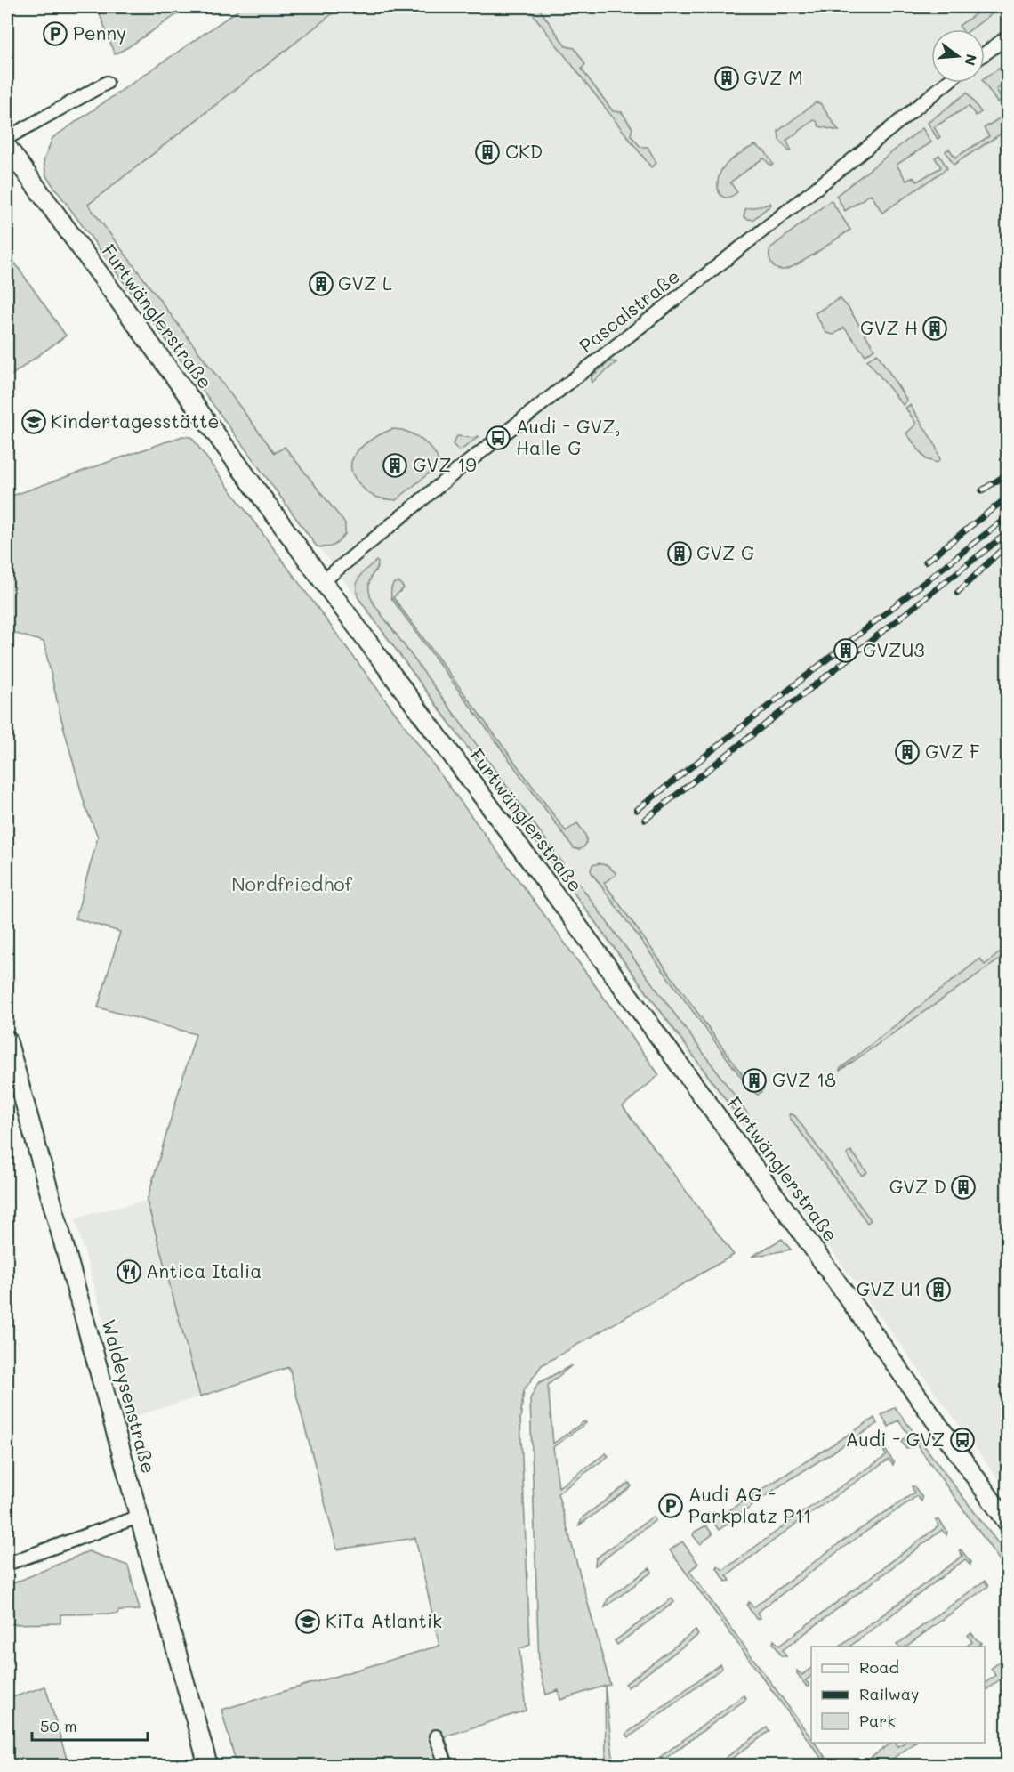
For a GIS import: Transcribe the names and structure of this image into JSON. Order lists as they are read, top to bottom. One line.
{"streets":{"street":["Pascalstraße","Furtwänglerstraße","Waldeysenstraße"]},"crossings":[["Pascalstraße","Furtwänglerstraße"]],"parks":["Nordfriedhof"],"places":{"parking":["Penny","Audi AG - Parkplatz P11"],"building":["GVZ M","CKD","GVZ L","GVZ H","GVZ 19","GVZ G","GVZU3","GVZ F","GVZ 18","GVZ D","GVZ U1"],"school or university":["Kindertagesstätte","KiTa Atlantik"],"bus stop":["Audi - GVZ, Halle G","Audi - GVZ"],"restaurant":["Antica Italia"]},"legend":["Road","Railway","Park"],"scale_bar":"50 m","north":"right"}
